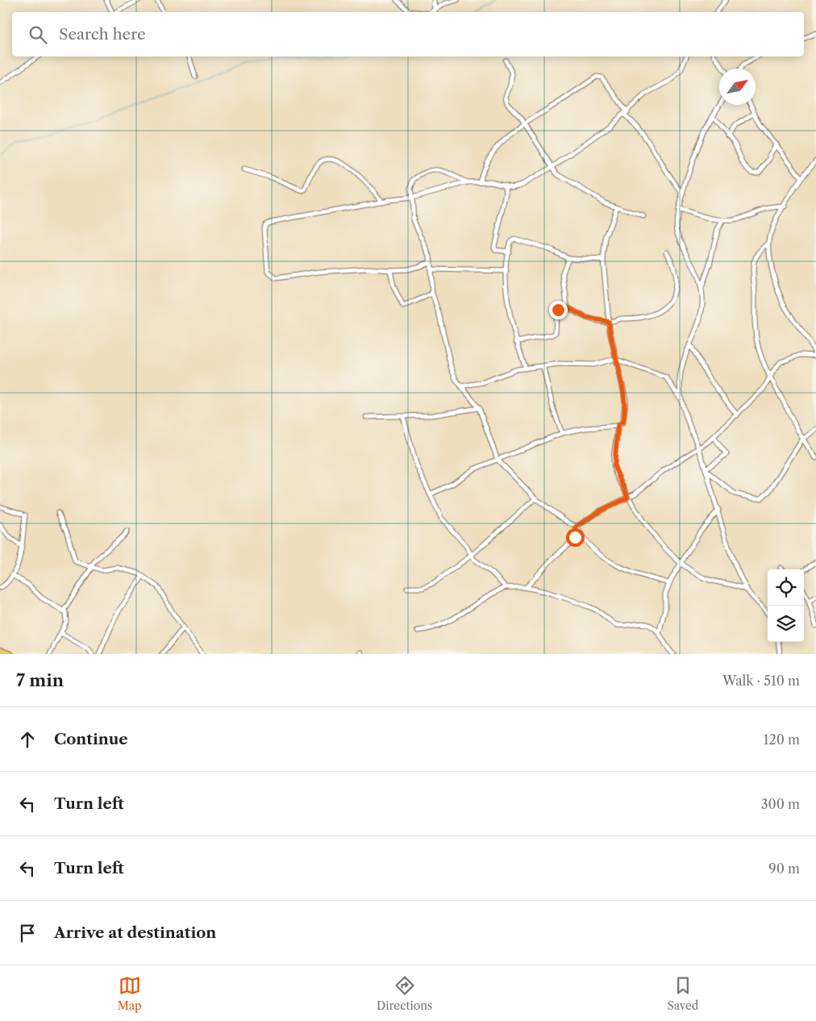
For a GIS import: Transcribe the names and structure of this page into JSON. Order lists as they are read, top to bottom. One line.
{"north":"top right","page":{"search":"Search here","heading":["7 min","Walk · 510 m"],"list":[["Continue","120 m"],["Turn left","300 m"],["Turn left","90 m"],"Arrive at destination"],"nav":["Map","Directions","Saved"]}}
